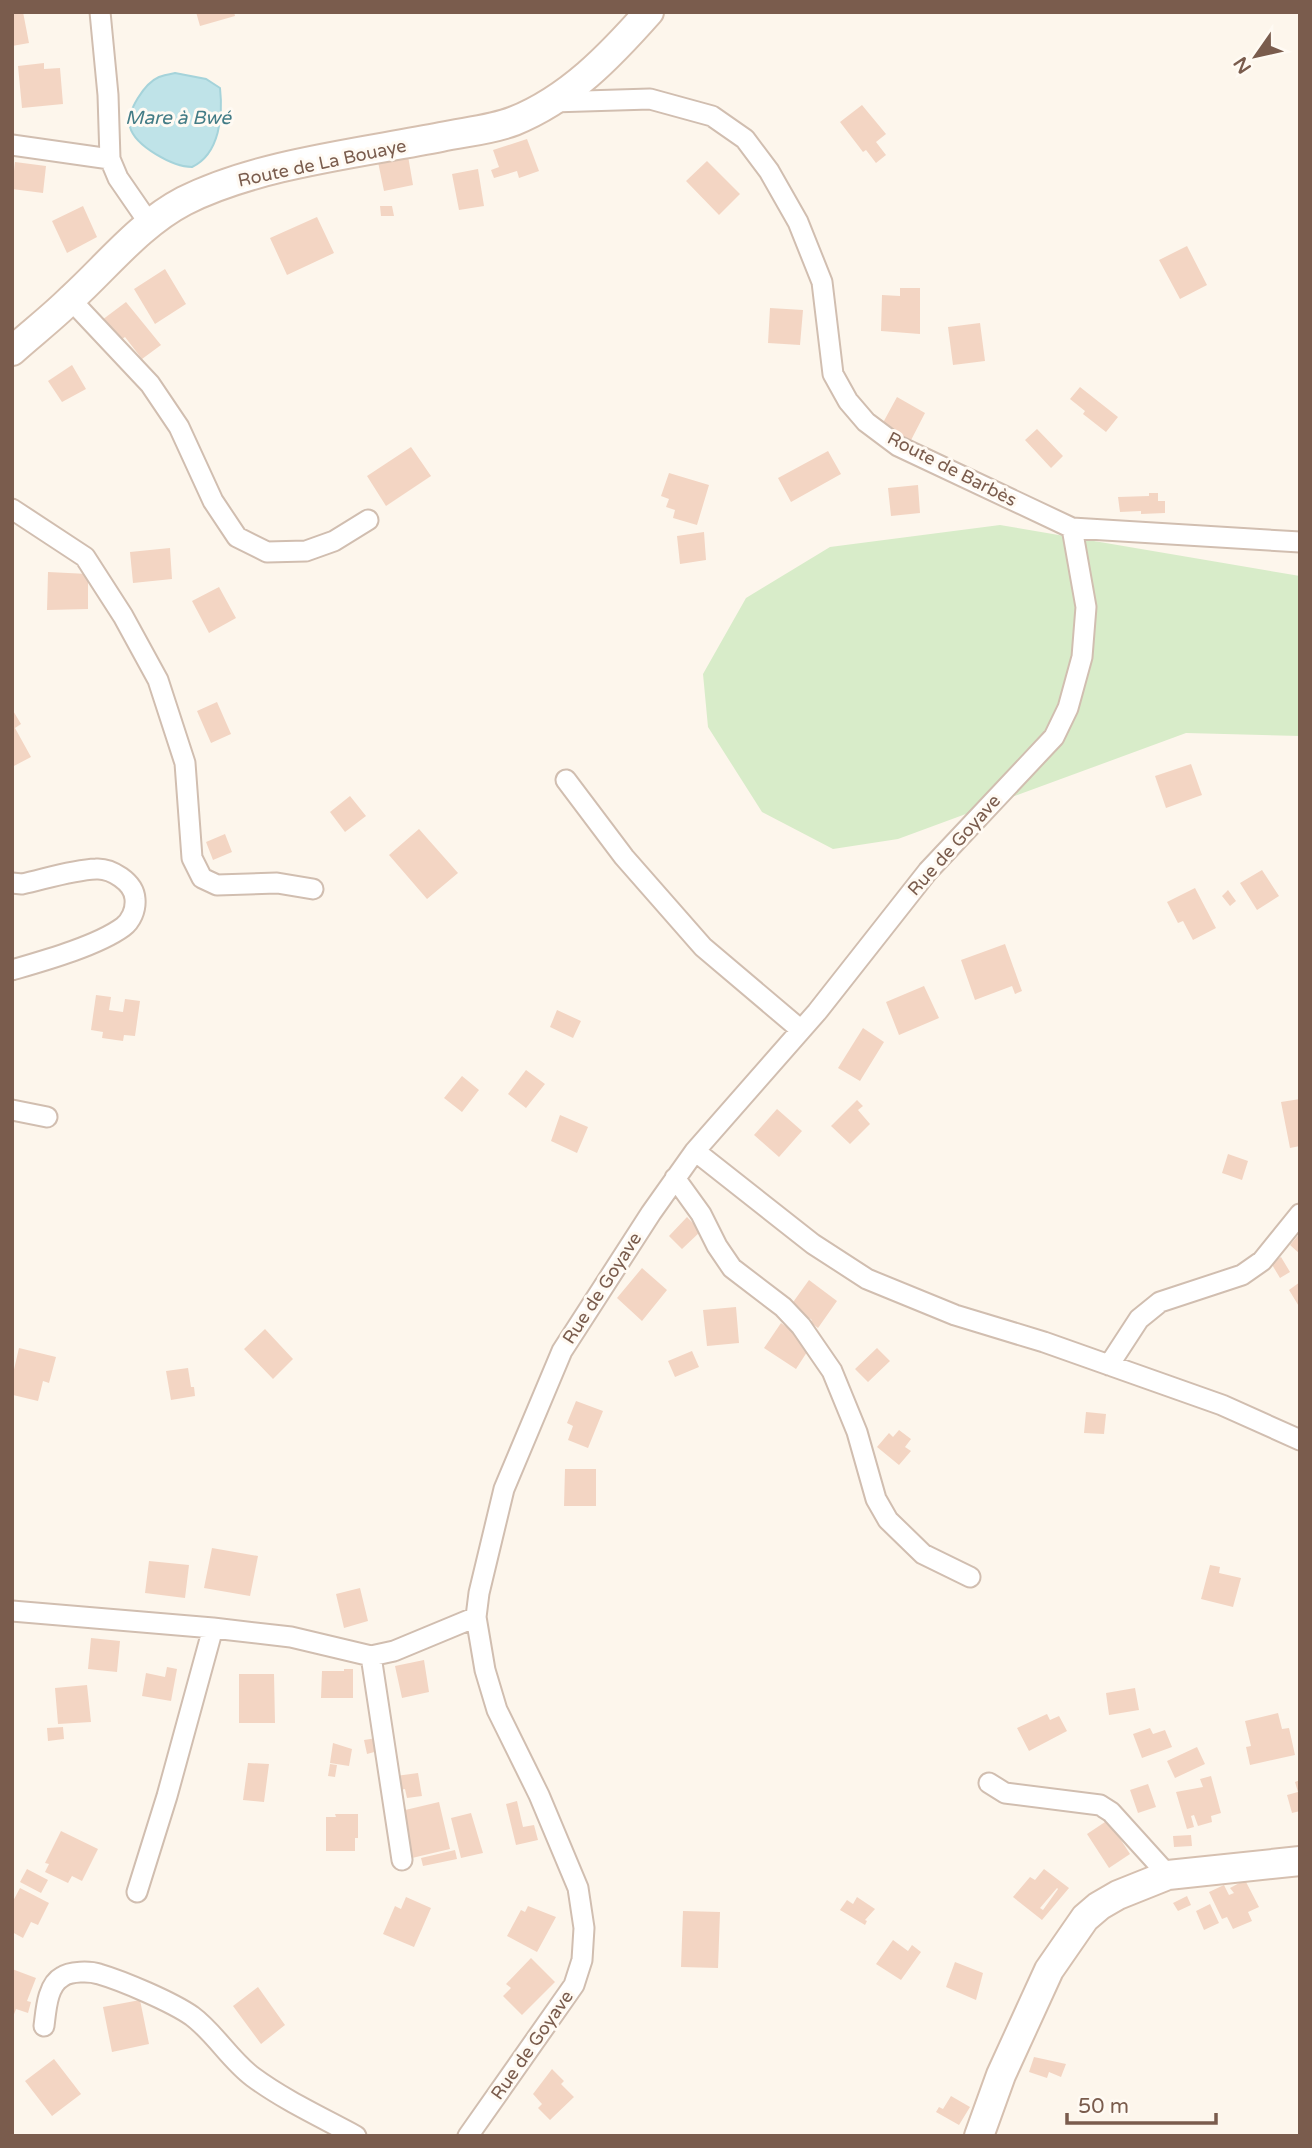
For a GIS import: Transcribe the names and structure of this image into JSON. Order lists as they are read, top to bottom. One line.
{"streets":{"main road":["Route de La Bouaye"],"street":["Route de Barbès","Rue de Goyave"]},"crossings":[["Route de La Bouaye","Route de Barbès"],["Route de Barbès","Rue de Goyave"]],"water":["Mare à Bwé"],"scale_bar":"50 m","north":"bottom left"}
